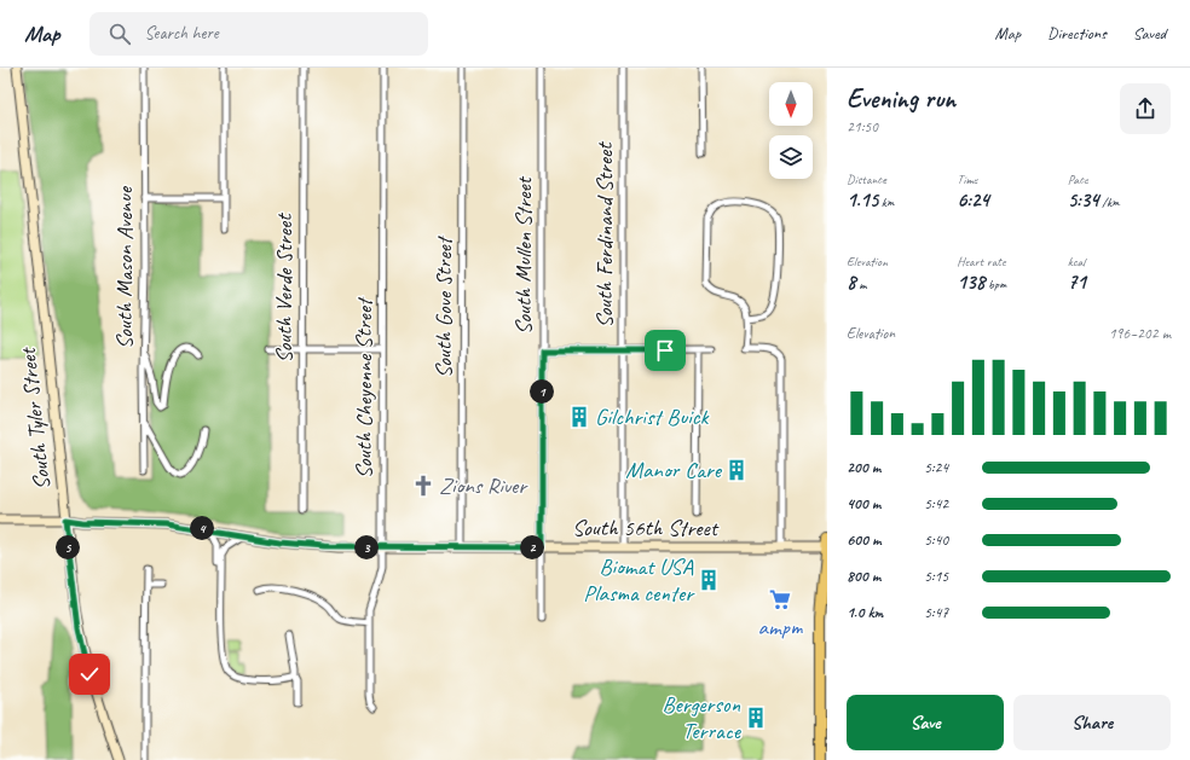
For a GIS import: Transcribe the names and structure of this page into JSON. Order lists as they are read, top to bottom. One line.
{"streets":{"main road":["South Tyler Street","South 56th Street"],"street":["South Ferdinand Street","South Mullen Street","South Mason Avenue","South Verde Street","South Gove Street","South Cheyenne Street"]},"crossings":[["South Ferdinand Street","South 56th Street"],["South Mullen Street","South 56th Street"],["South Gove Street","South 56th Street"],["South Cheyenne Street","South 56th Street"],["South Tyler Street","South 56th Street"]],"places":{"building":["Gilchrist Buick","Manor Care","Biomat USA Plasma center","Bergerson Terrace"],"church":["Zions River"],"supermarket":["ampm"]},"north":"bottom","page":{"header":"Map","search":"Search here","nav":["Map","Directions","Saved"],"heading":["Evening run","21:50"],"stats":[["Distance","1.15 km"],["Time","6:24"],["Pace","5:34 /km"],["Elevation","8 m"],["Heart rate","138 bpm"],["kcal","71"]],"chart":["Elevation","196–202 m"],"pins":["1","4","2","3","5"],"list":[{"name":"200 m","note":"5:24"},{"name":"400 m","note":"5:42"},{"name":"600 m","note":"5:40"},{"name":"800 m","note":"5:15"},{"name":"1.0 km","note":"5:47"}],"buttons":["Save","Share"]}}
